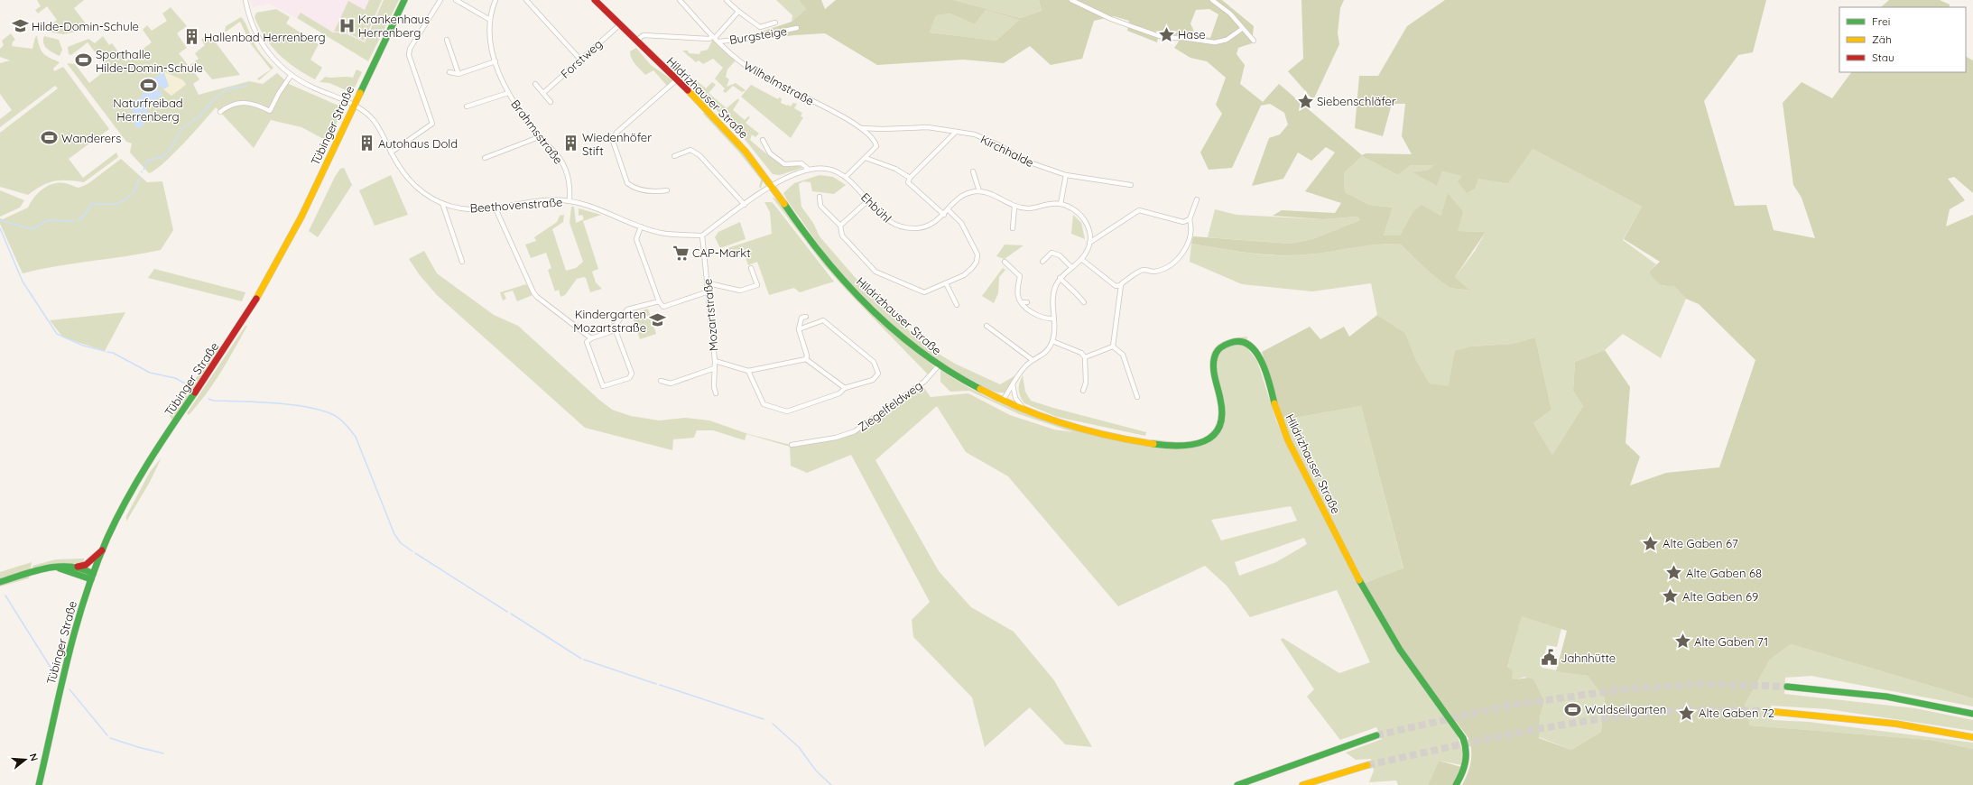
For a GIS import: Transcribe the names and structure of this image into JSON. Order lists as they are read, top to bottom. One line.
{"streets":{"main road":["Hildrizhauser Straße","Tübinger Straße"],"street":["Burgsteige","Forstweg","Wilhelmstraße","Brahmsstraße","Kirchhalde","Beethovenstraße","Ehbühl","Mozartstraße","Ziegelfeldweg"]},"crossings":[["Burgsteige","Wilhelmstraße"],["Burgsteige","Hildrizhauser Straße"],["Forstweg","Hildrizhauser Straße"],["Wilhelmstraße","Kirchhalde"],["Hildrizhauser Straße","Ehbühl"],["Hildrizhauser Straße","Ziegelfeldweg"],["Tübinger Straße","Beethovenstraße"],["Brahmsstraße","Beethovenstraße"],["Beethovenstraße","Mozartstraße"]],"places":{"hospital":["Krankenhaus Herrenberg"],"school or university":["Hilde-Domin-Schule","Kindergarten Mozartstraße"],"place":["Hase","Siebenschläfer","Alte Gaben 67","Alte Gaben 68","Alte Gaben 69","Alte Gaben 71","Alte Gaben 72"],"building":["Hallenbad Herrenberg","Autohaus Dold","Wiedenhöfer Stift"],"sports":["Sporthalle Hilde-Domin-Schule","Naturfreibad Herrenberg","Wanderers","Waldseilgarten"],"supermarket":["CAP-Markt"],"public building":["Jahnhütte"]},"legend":["Frei","Zäh","Stau"],"north":"right"}
